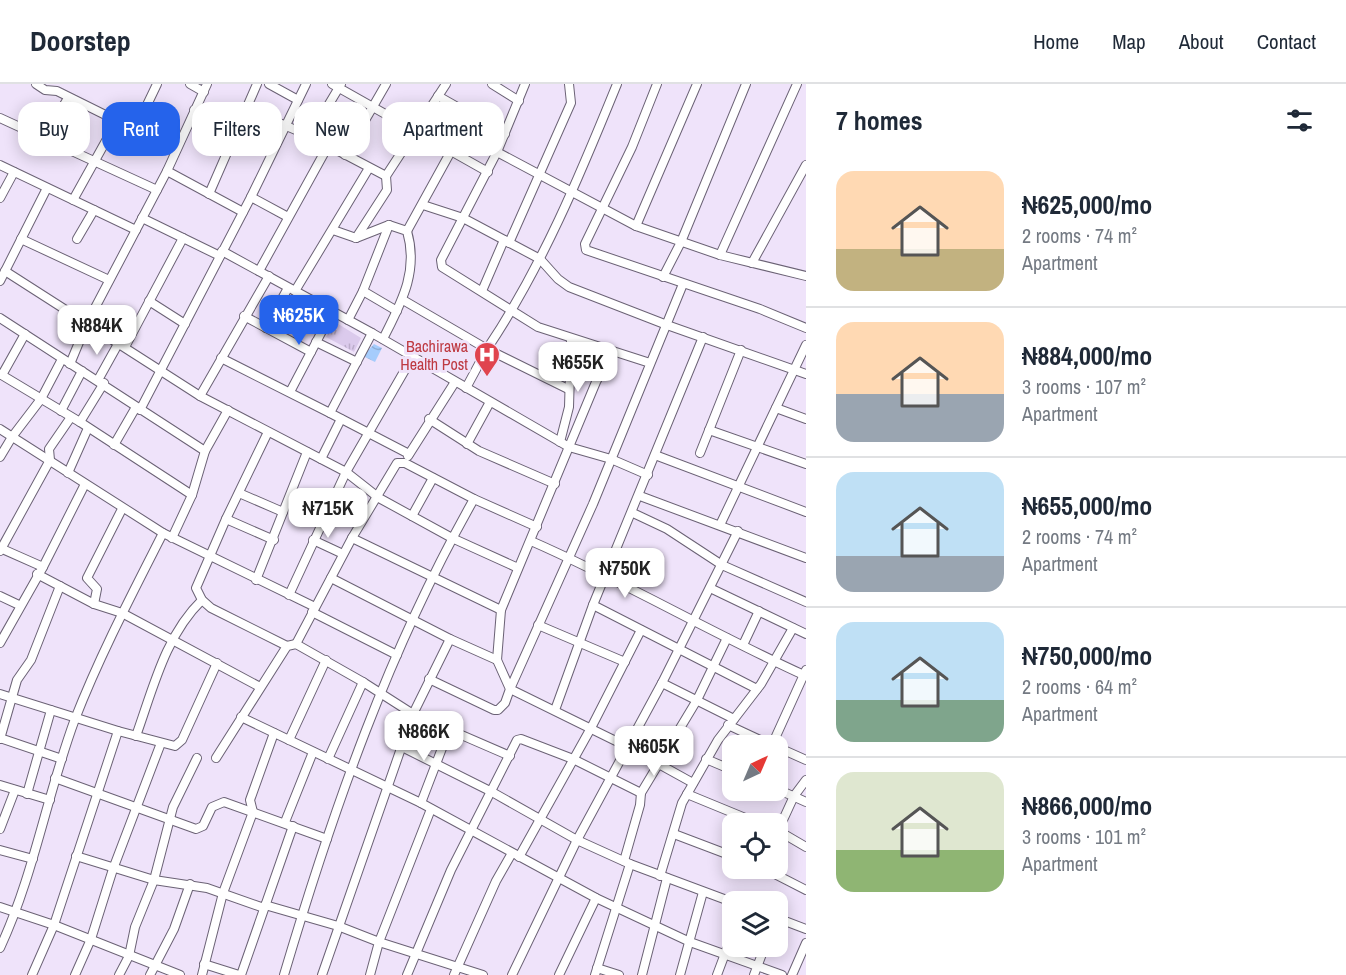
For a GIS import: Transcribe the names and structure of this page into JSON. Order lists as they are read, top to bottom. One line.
{"places":{"hospital":["Bachirawa Health Post"]},"north":"top right","page":{"header":"Doorstep","nav":["Home","Map","About","Contact"],"heading":"7 homes","chip":["Buy","Rent","Filters","New","Apartment"],"list":[{"name":"₦625,000/mo","note":"2 rooms · 74 m² · Apartment"},{"name":"₦884,000/mo","note":"3 rooms · 107 m² · Apartment"},{"name":"₦655,000/mo","note":"2 rooms · 74 m² · Apartment"},{"name":"₦750,000/mo","note":"2 rooms · 64 m² · Apartment"},{"name":"₦866,000/mo","note":"3 rooms · 101 m² · Apartment"}],"price":["₦625K","₦884K","₦655K","₦715K","₦750K","₦866K","₦605K"]}}
